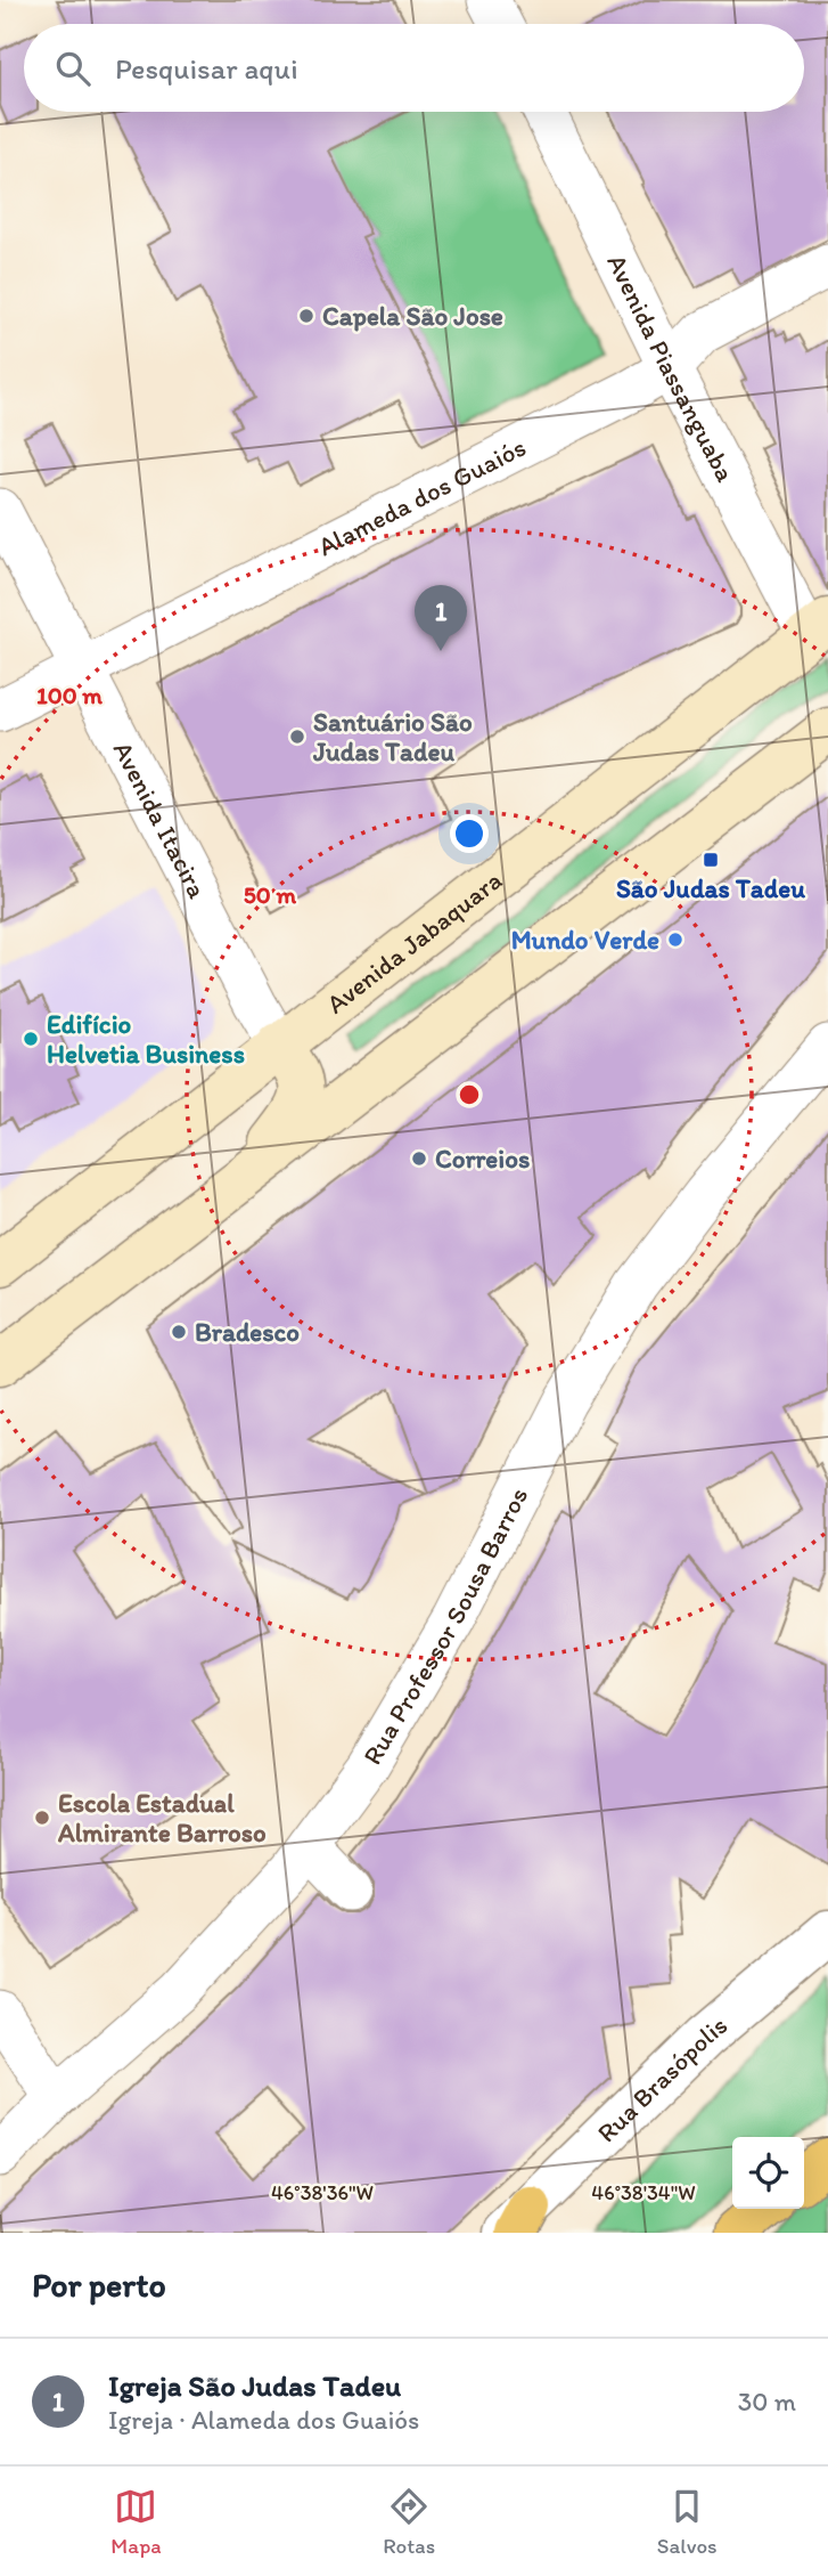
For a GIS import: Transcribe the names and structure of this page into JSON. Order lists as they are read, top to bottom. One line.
{"streets":{"main road":["Avenida Jabaquara"],"street":["Avenida Piassanguaba","Alameda dos Guaiós","Avenida Itacira","Rua Professor Sousa Barros","Rua Brasópolis"]},"crossings":[["Avenida Piassanguaba","Alameda dos Guaiós"],["Avenida Piassanguaba","Avenida Jabaquara"],["Alameda dos Guaiós","Avenida Itacira"],["Avenida Itacira","Avenida Jabaquara"]],"places":{"other":["Capela São Jose","Santuário São Judas Tadeu","Mundo Verde","Edifício Helvetia Business","Correios","Bradesco","Escola Estadual Almirante Barroso"],"transit":["São Judas Tadeu"]},"page":{"search":"Pesquisar aqui","pins":"1","heading":"Por perto","list":[{"mark":"1","name":"Igreja São Judas Tadeu","note":"Igreja · Alameda dos Guaiós","value":"30 m"}],"nav":["Mapa","Rotas","Salvos"]},"coordinates":["46°38'36\"W","46°38'34\"W"],"rings":["100 m","50 m"]}
